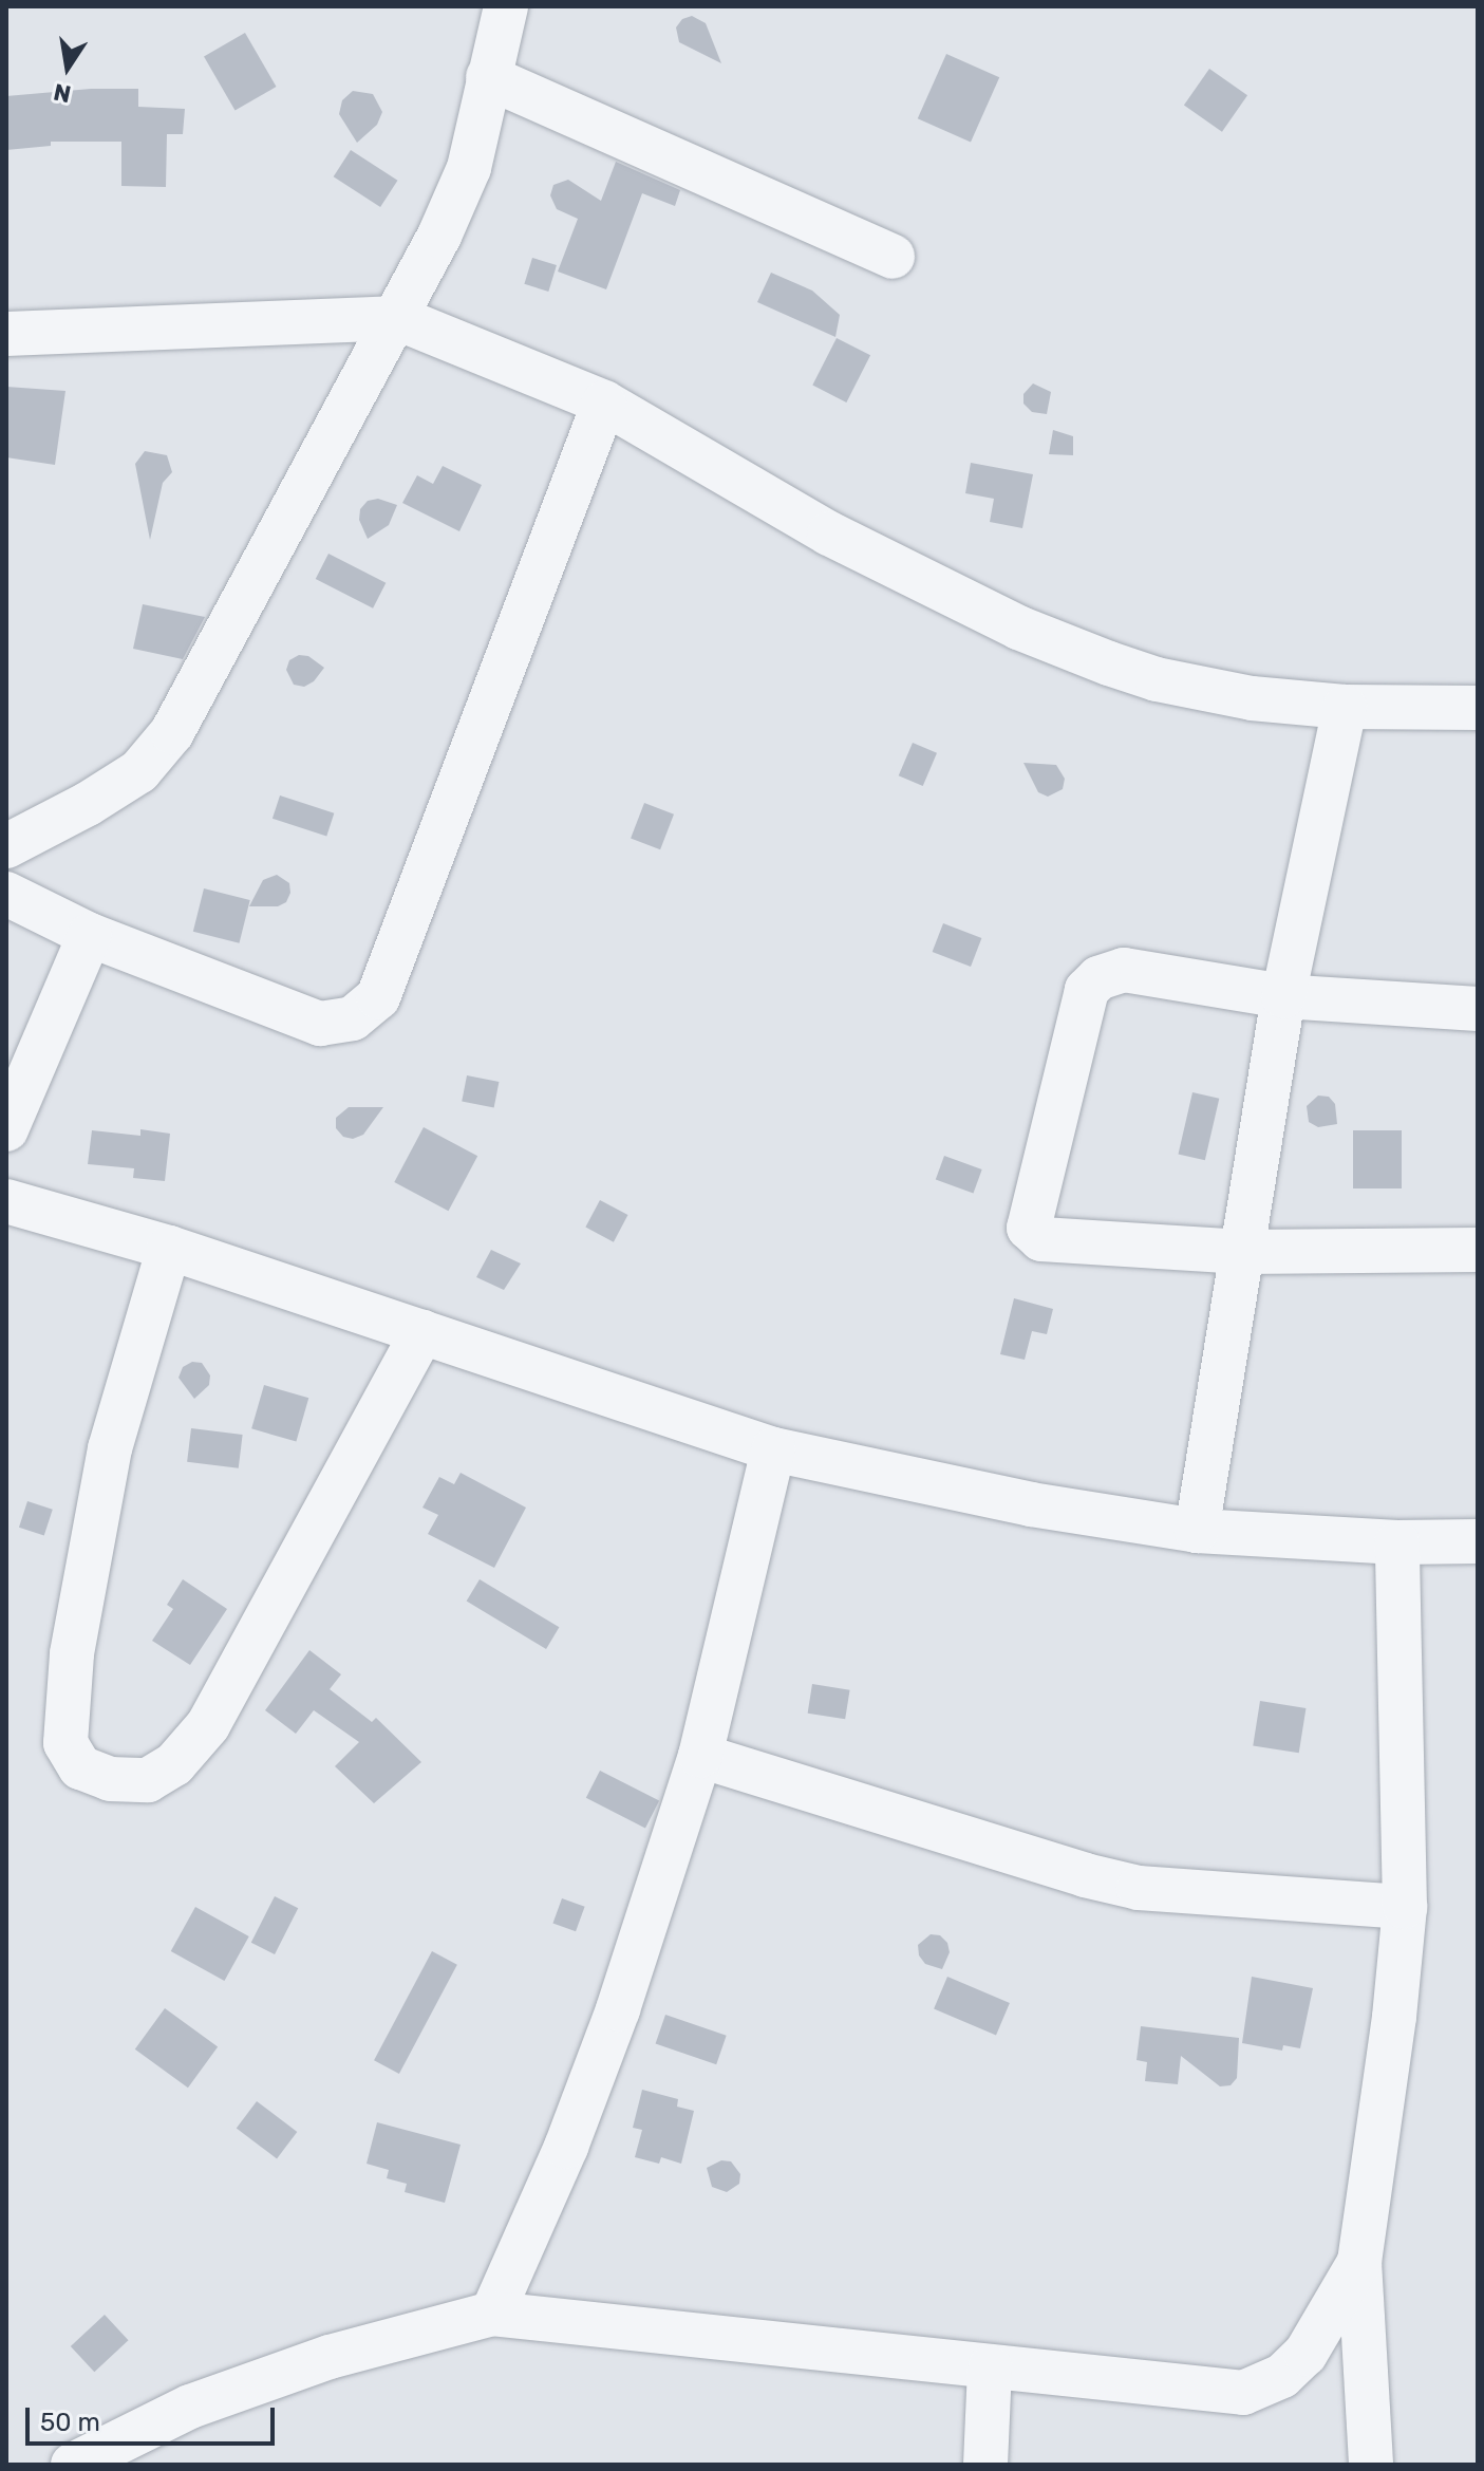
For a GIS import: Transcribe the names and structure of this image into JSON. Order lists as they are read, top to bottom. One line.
{"scale_bar":"50 m","north":"bottom"}
